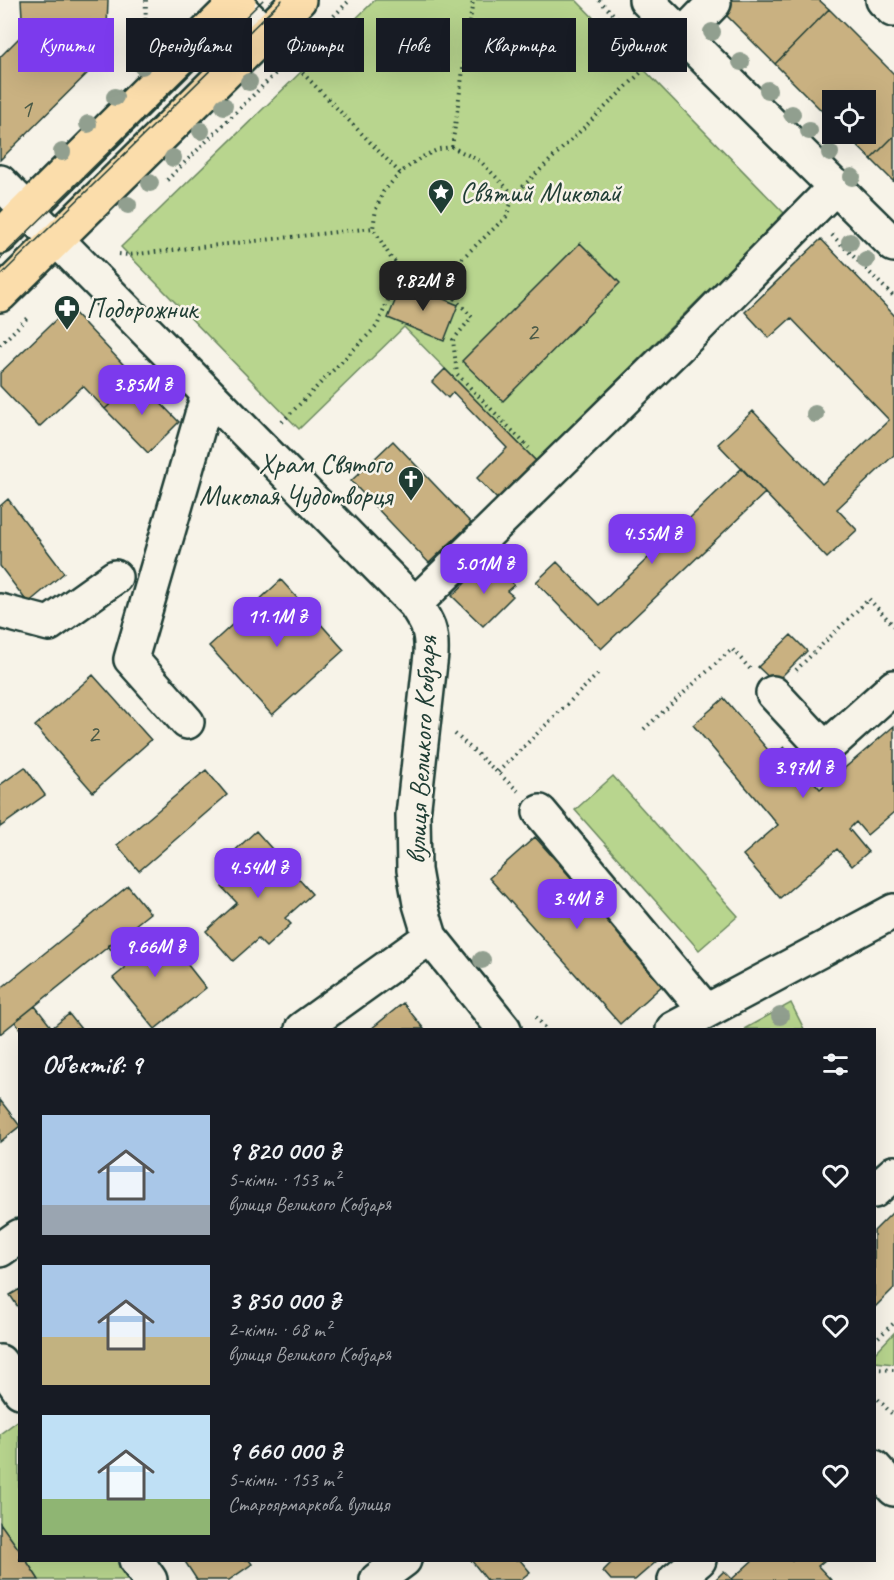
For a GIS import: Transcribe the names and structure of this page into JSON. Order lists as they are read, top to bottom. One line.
{"streets":{"street":["вулиця Великого Кобзаря"]},"places":{"place":["Святий Миколай"],"pharmacy":["Подорожник"],"church":["Храм Святого Миколая Чудотворця"]},"house_numbers":["1","2","2"],"page":{"chip":["Купити","Орендувати","Фільтри","Нове","Квартира","Будинок"],"price":["9.82M ₴","3.85M ₴","4.55M ₴","5.01M ₴","11.1M ₴","3.97M ₴","4.54M ₴","3.4M ₴","9.66M ₴"],"heading":"Об’єктів: 9","list":[{"name":"9 820 000 ₴","note":"5-кімн. · 153 m² · вулиця Великого Кобзаря"},{"name":"3 850 000 ₴","note":"2-кімн. · 68 m² · вулиця Великого Кобзаря"},{"name":"9 660 000 ₴","note":"5-кімн. · 153 m² · Староярмаркова вулиця"}]}}
